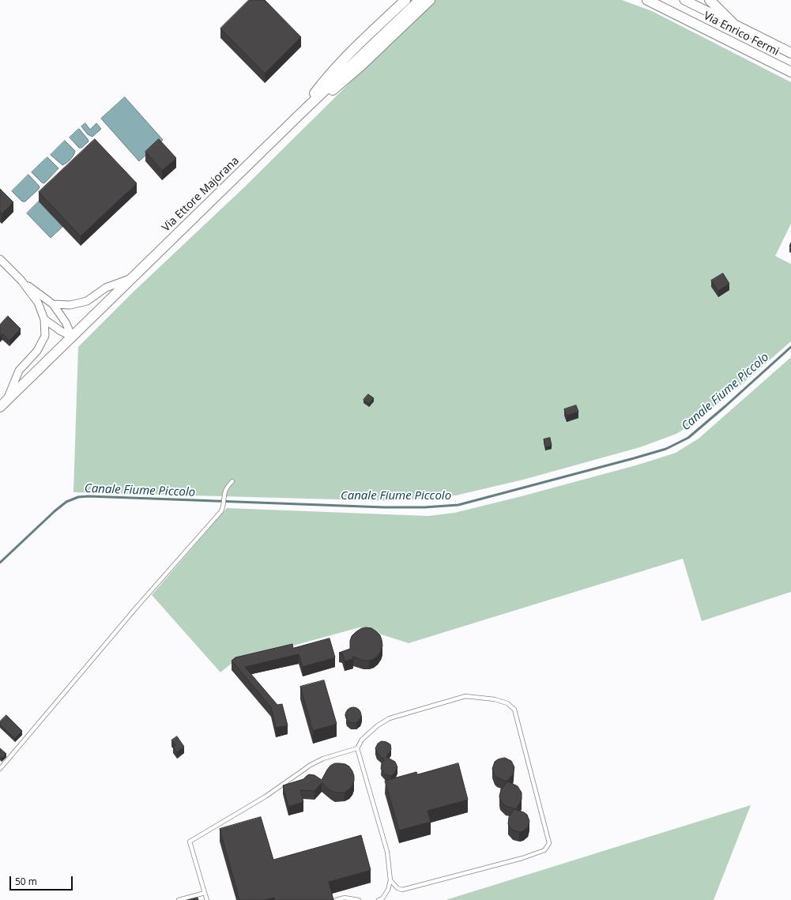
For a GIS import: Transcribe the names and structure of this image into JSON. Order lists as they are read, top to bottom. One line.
{"streets":{"main road":["Via Enrico Fermi","Via Ettore Majorana"]},"water":["Canale Fiume Piccolo"],"scale_bar":"50 m"}
